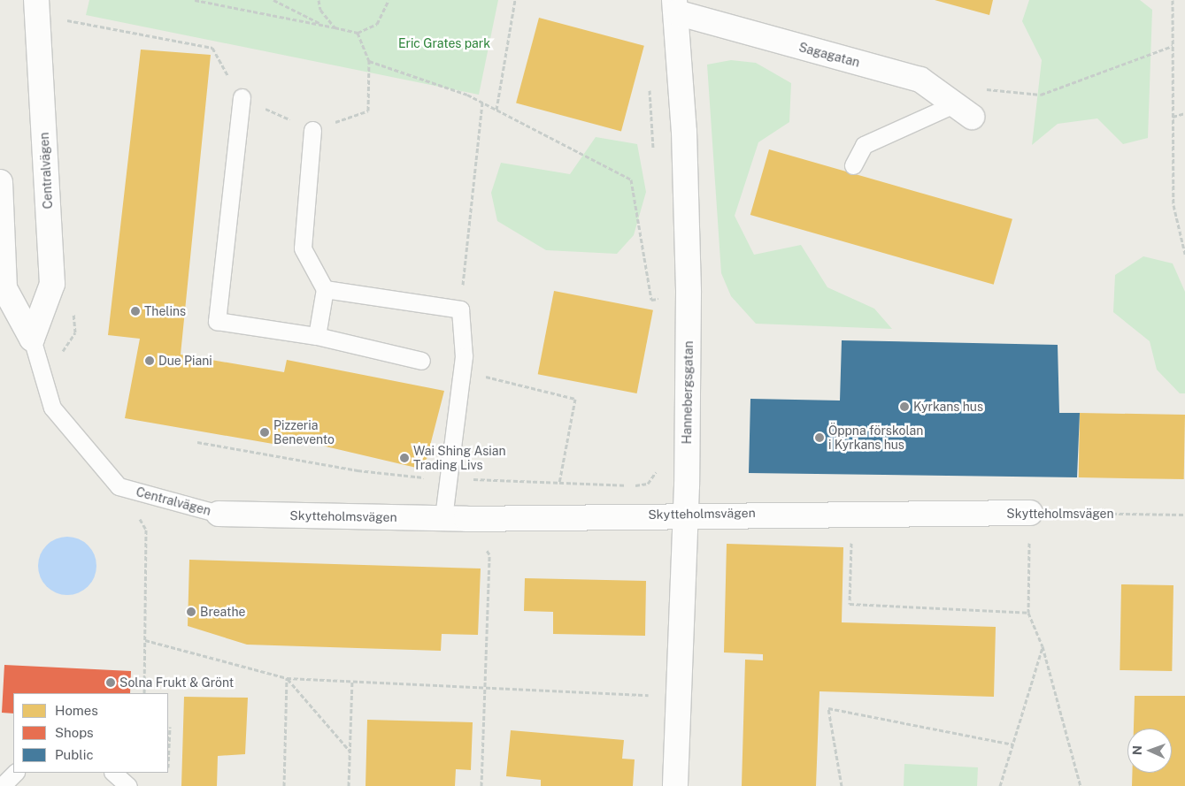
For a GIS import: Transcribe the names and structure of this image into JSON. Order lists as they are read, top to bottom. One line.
{"streets":{"street":["Sagagatan","Centralvägen","Hannebergsgatan","Skytteholmsvägen"]},"crossings":[["Sagagatan","Hannebergsgatan"],["Centralvägen","Skytteholmsvägen"],["Hannebergsgatan","Skytteholmsvägen"]],"parks":["Eric Grates park"],"places":["Thelins","Due Piani","Kyrkans hus","Pizzeria Benevento","Öppna förskolan i Kyrkans hus","Wai Shing Asian Trading Livs","Breathe","Solna Frukt & Grönt"],"legend":["Homes","Shops","Public"],"north":"left"}
